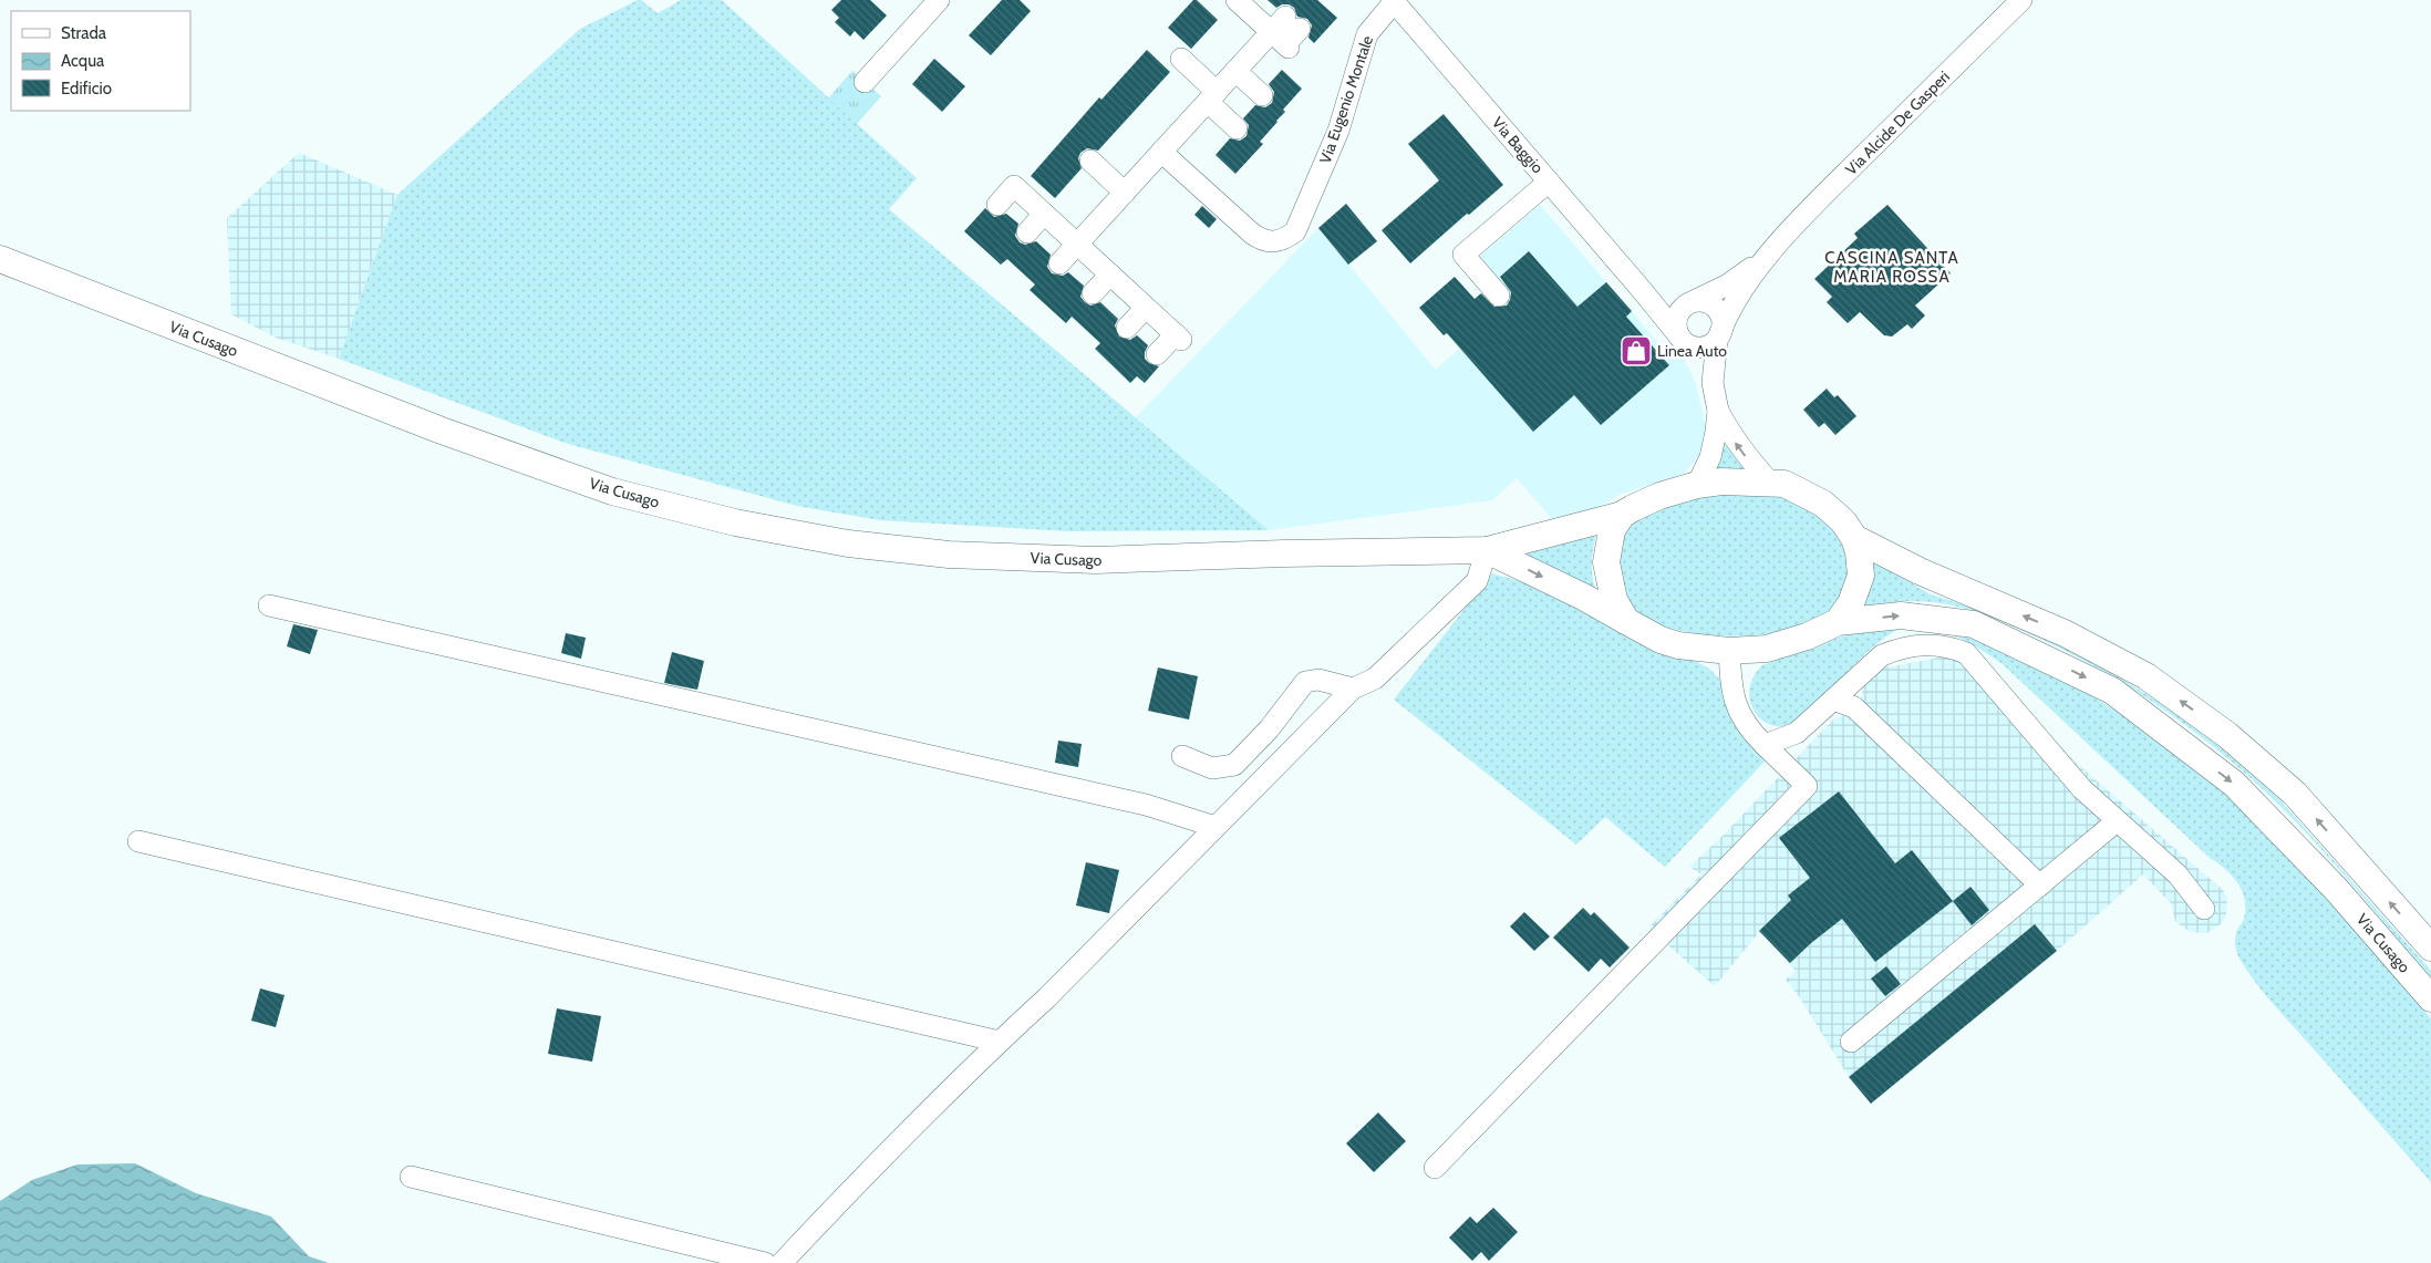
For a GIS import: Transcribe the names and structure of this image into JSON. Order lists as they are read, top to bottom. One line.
{"streets":{"main road":["Via Cusago"],"street":["Via Eugenio Montale","Via Alcide De Gasperi","Via Baggio"]},"crossings":[["Via Eugenio Montale","Via Baggio"],["Via Alcide De Gasperi","Via Baggio"]],"districts":["CASCINA SANTA MARIA ROSSA"],"places":{"shop":["Linea Auto"]},"legend":["Strada","Acqua","Edificio"]}
